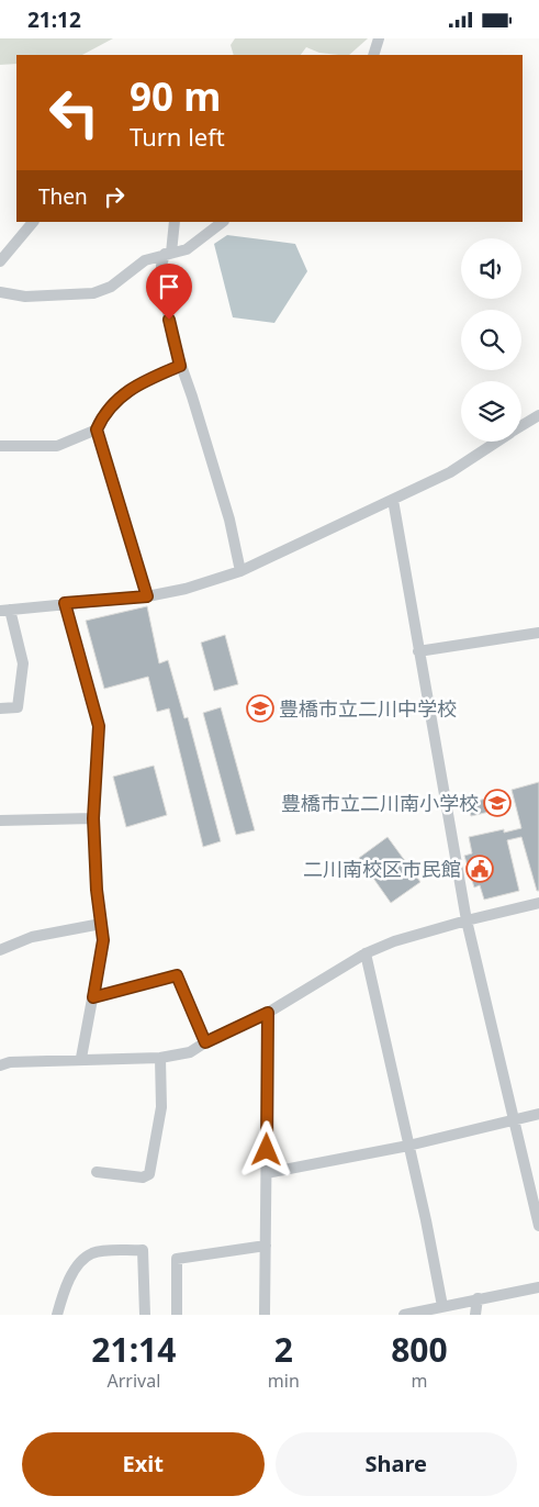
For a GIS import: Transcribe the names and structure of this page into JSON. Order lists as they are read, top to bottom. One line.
{"places":{"school or university":["豊橋市立二川中学校","豊橋市立二川南小学校"],"public building":["二川南校区市民館"]},"page":{"status":"21:12","turn":["90 m","Turn left"],"then":"Then","eta":["21:14","Arrival","2","min","800","m"],"buttons":["Exit","Share"]}}
